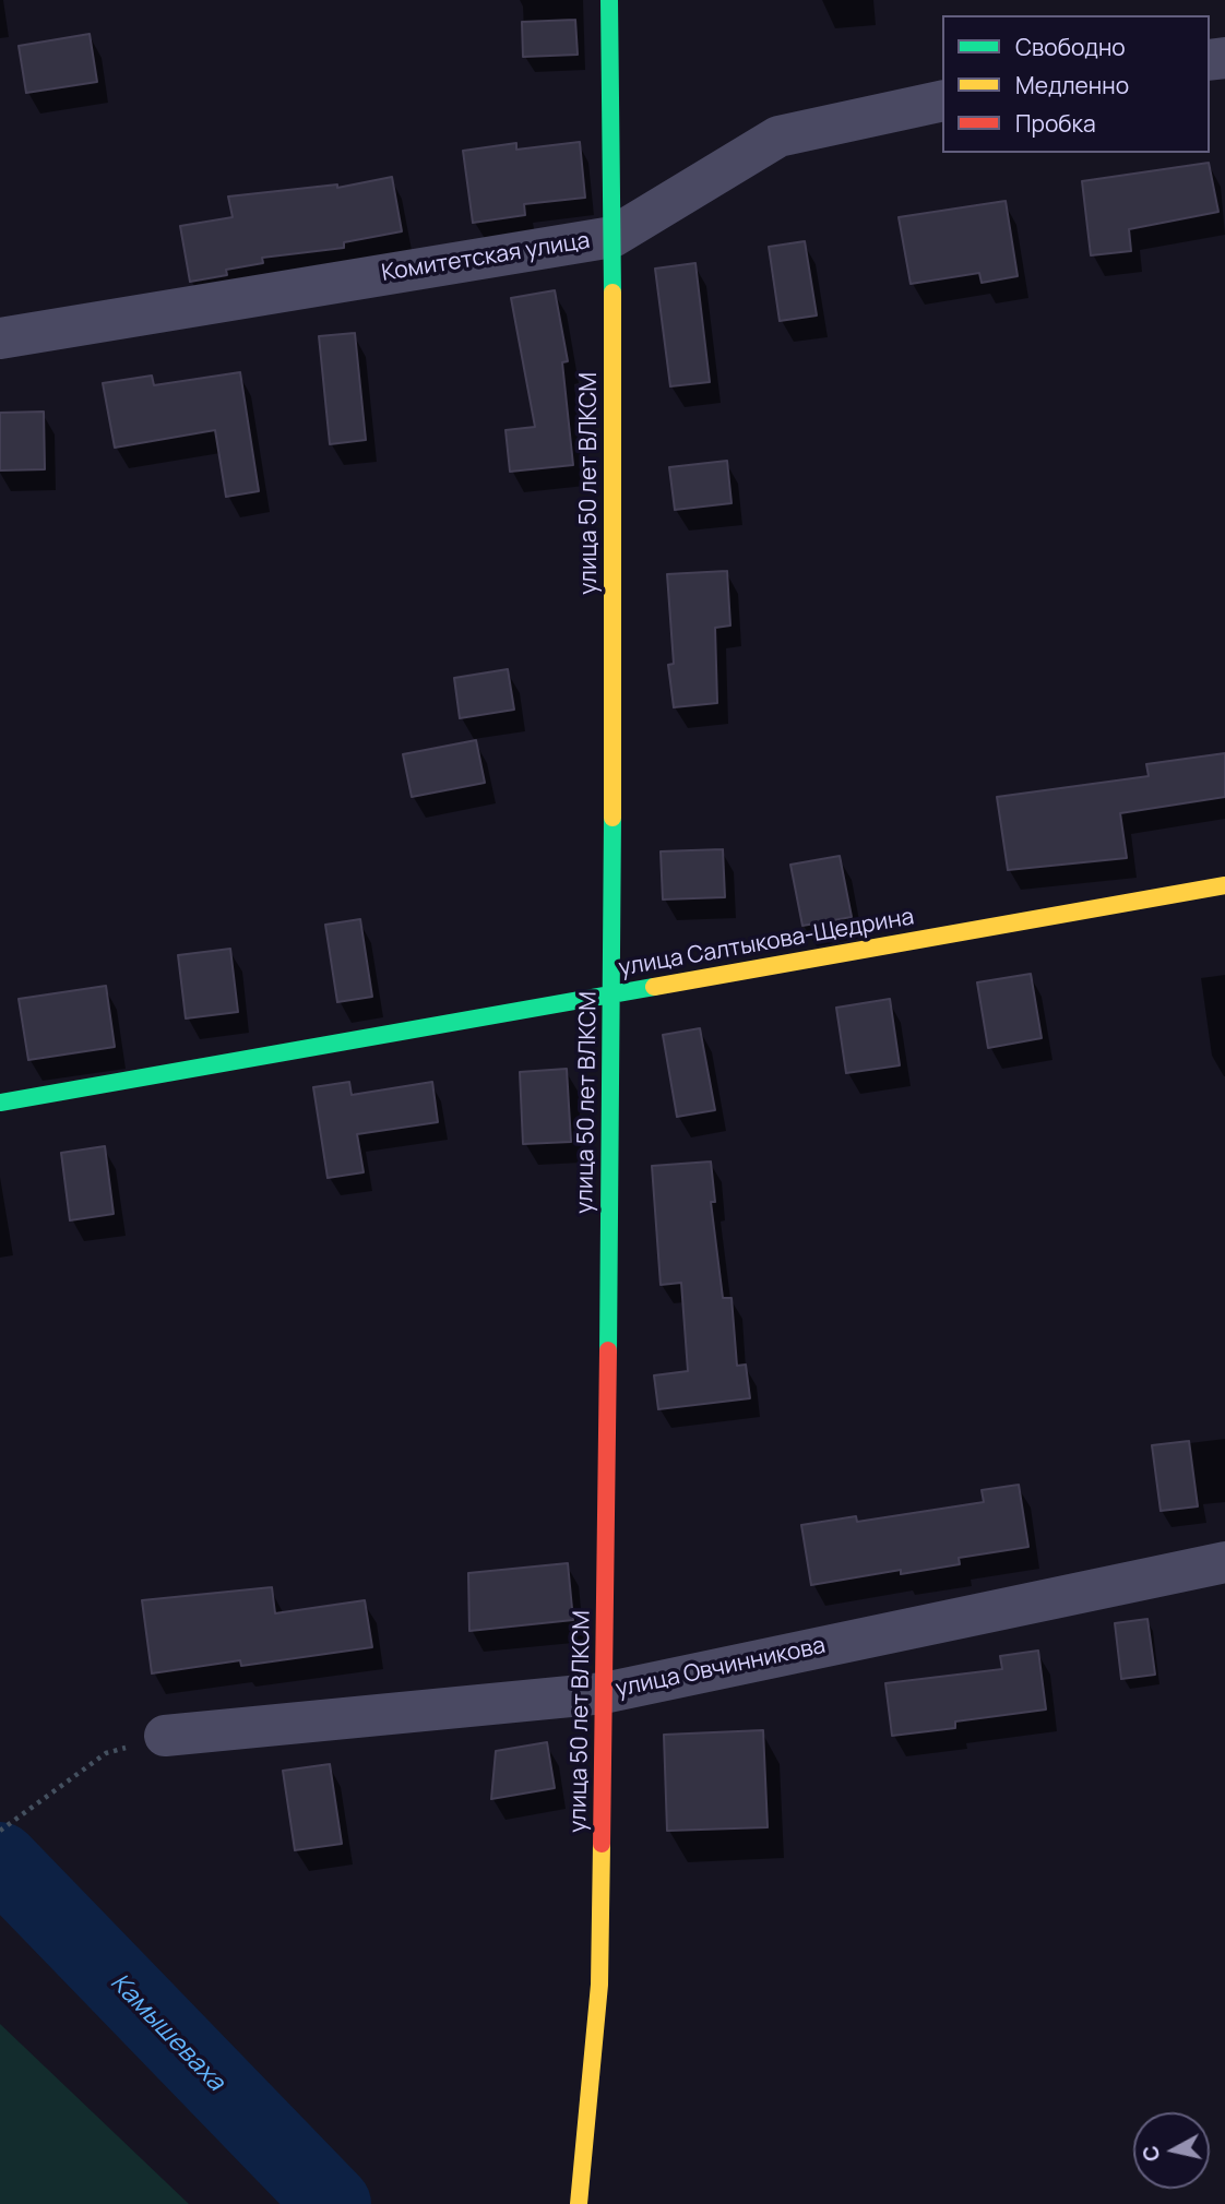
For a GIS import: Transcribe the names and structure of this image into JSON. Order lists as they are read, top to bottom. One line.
{"streets":{"main road":["улица 50 лет ВЛКСМ","улица Салтыкова-Щедрина"],"street":["Комитетская улица","улица Овчинникова"]},"crossings":[["Комитетская улица","улица 50 лет ВЛКСМ"],["улица 50 лет ВЛКСМ","улица Салтыкова-Щедрина"],["улица 50 лет ВЛКСМ","улица Овчинникова"]],"water":["Камышеваха"],"legend":["Свободно","Медленно","Пробка"],"north":"left"}
